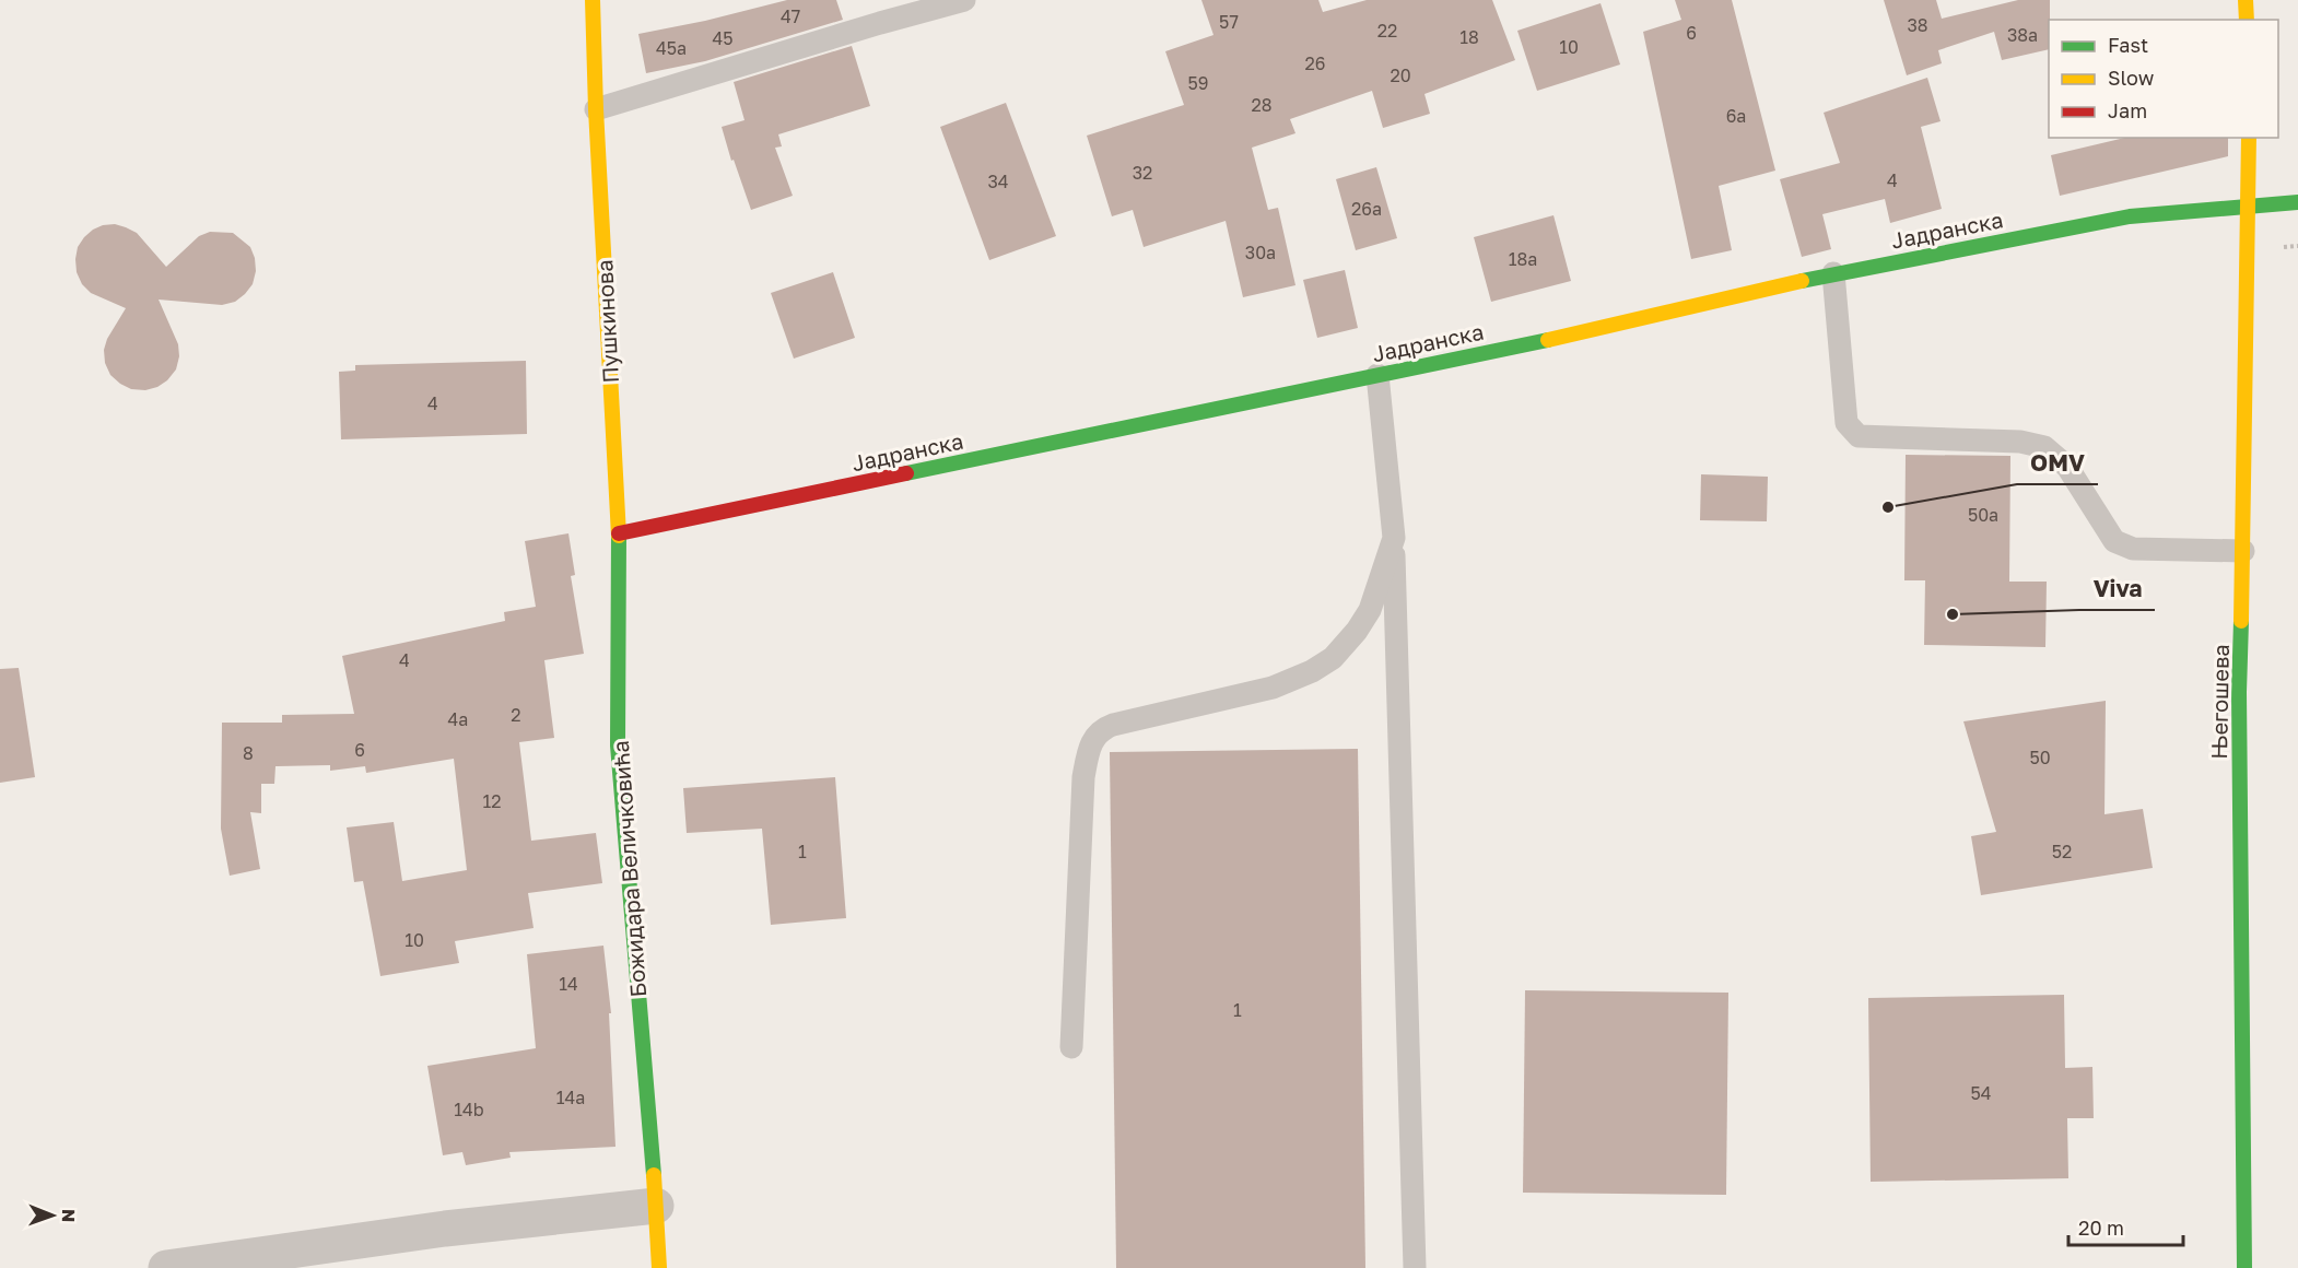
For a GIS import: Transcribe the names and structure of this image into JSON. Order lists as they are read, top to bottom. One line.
{"streets":{"street":["Јадранска","Пушкинова","Његошева","Божидара Величковића"]},"crossings":[["Јадранска","Пушкинова"],["Јадранска","Његошева"],["Јадранска","Божидара Величковића"],["Пушкинова","Божидара Величковића"]],"places":["OMV","Viva"],"house_numbers":["47","57","38","22","6","38a","18","45","10","45a","26","20","59","28","6a","32","4","34","26a","30a","18a","4","50a","4","2","4a","6","8","50","12","1","52","10","14","1","54","14a","14b"],"legend":["Fast","Slow","Jam"],"scale_bar":"20 m","north":"right"}
